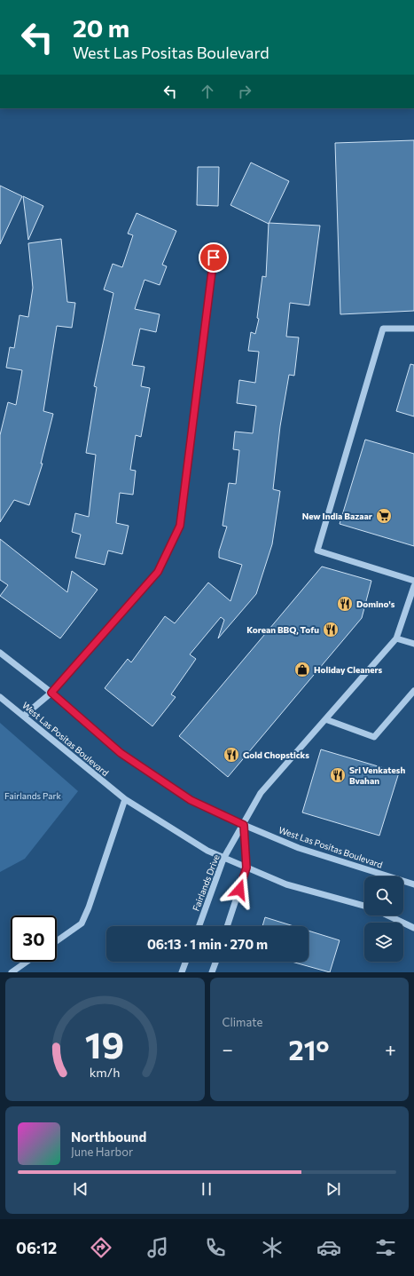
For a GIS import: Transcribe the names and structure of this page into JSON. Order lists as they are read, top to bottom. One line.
{"streets":{"street":["West Las Positas Boulevard","Fairlands Drive"]},"crossings":[["West Las Positas Boulevard","Fairlands Drive"]],"parks":["Fairlands Park"],"places":{"supermarket":["New India Bazaar"],"restaurant":["Domino's","Korean BBQ, Tofu","Gold Chopsticks","Sri Venkatesh Bvahan"],"shop":["Holiday Cleaners"]},"page":{"turn":["20 m","West Las Positas Boulevard"],"limit":"30","trip":"06:13 · 1 min · 270 m","tile":"Climate","heat":["−","21°","+"],"song":["Northbound","June Harbor"],"tabs":"06:12","gauge":["19","km/h"]}}
